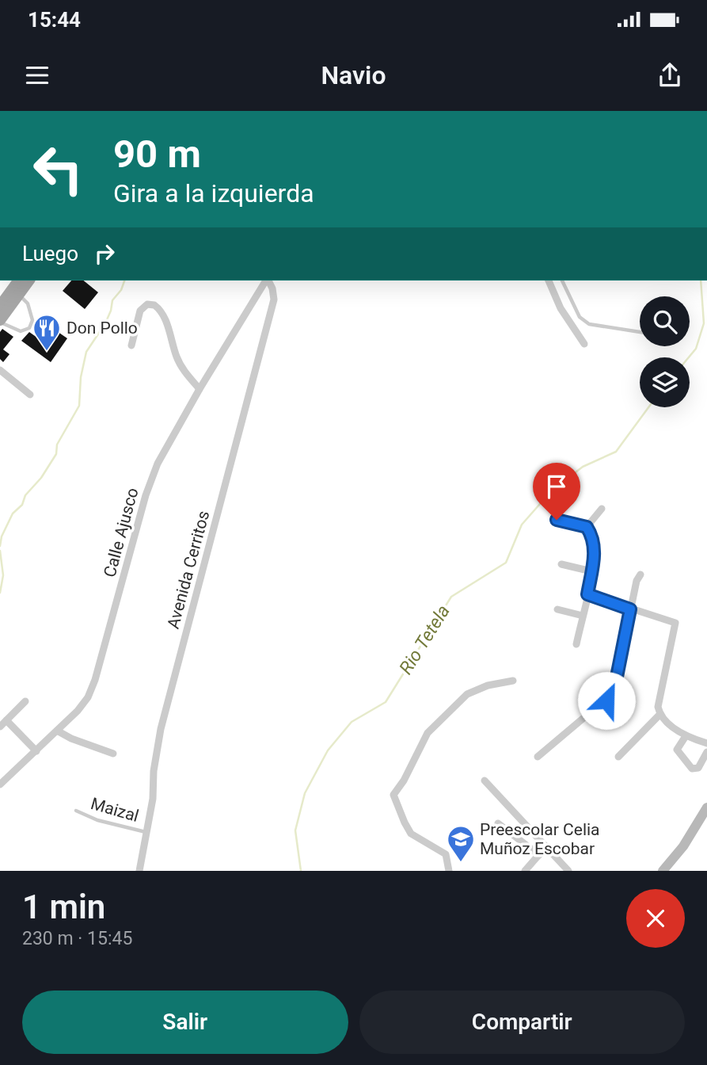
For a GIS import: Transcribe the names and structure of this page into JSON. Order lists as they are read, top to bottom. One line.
{"streets":{"street":["Calle Ajusco","Avenida Cerritos"],"lane":["Maizal"]},"crossings":[["Avenida Cerritos","Maizal"]],"water":["Rio Tetela"],"places":{"restaurant":["Don Pollo"],"school or university":["Preescolar Celia Muñoz Escobar"]},"page":{"status":"15:44","header":"Navio","turn":["90 m","Gira a la izquierda"],"then":"Luego","heading":["1 min","230 m · 15:45"],"buttons":["Salir","Compartir"]}}
